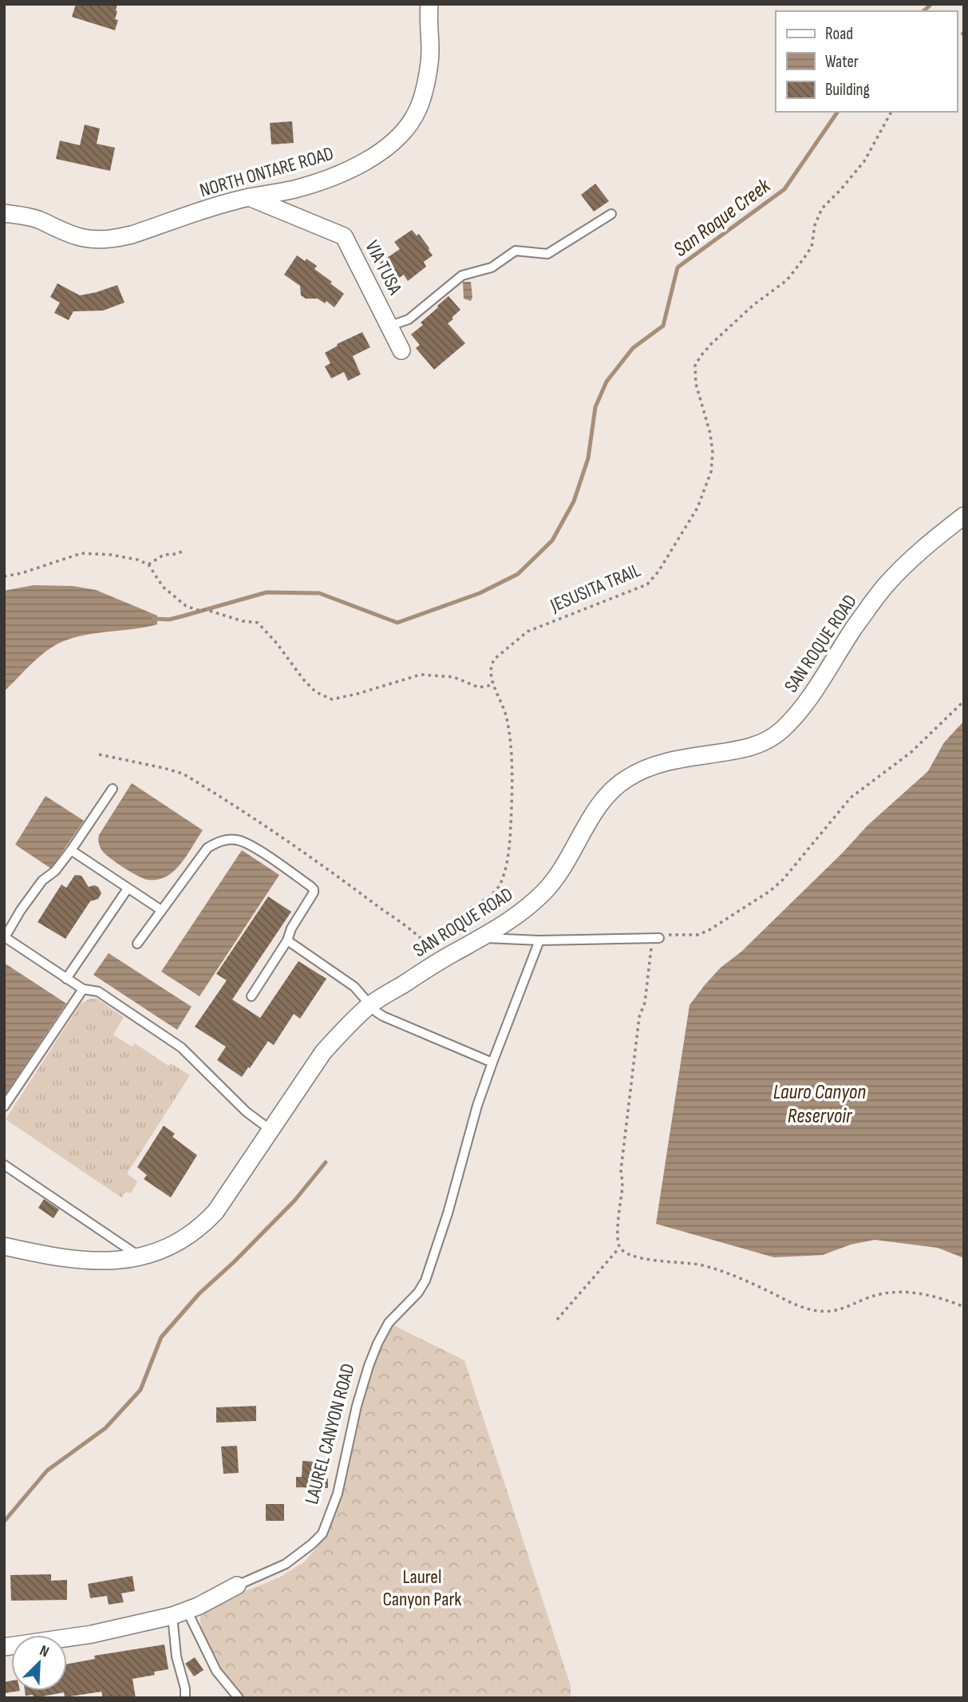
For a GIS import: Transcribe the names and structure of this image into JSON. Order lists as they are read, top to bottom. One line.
{"streets":{"street":["NORTH ONTARE ROAD","VIA TUSA","SAN ROQUE ROAD","LAUREL CANYON ROAD"],"path":["JESUSITA TRAIL"]},"crossings":[["NORTH ONTARE ROAD","VIA TUSA"]],"water":["San Roque Creek","Lauro Canyon Reservoir"],"parks":["Laurel Canyon Park"],"legend":["Road","Water","Building"],"north":"top right"}
